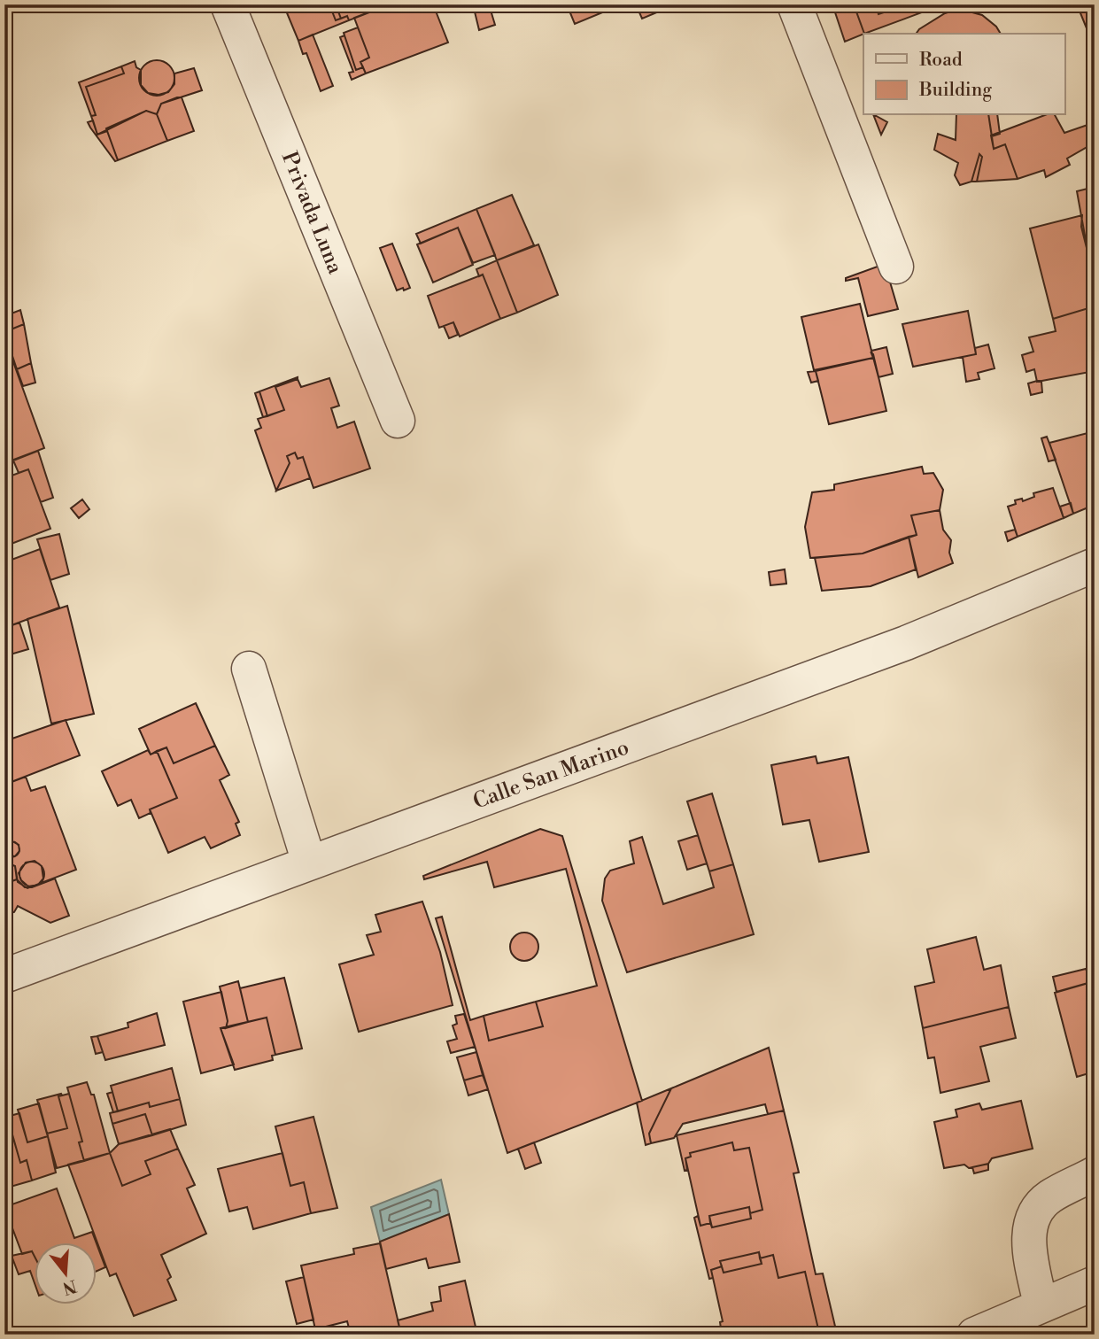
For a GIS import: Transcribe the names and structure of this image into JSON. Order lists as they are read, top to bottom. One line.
{"streets":{"street":["Privada Luna","Calle San Marino"]},"legend":["Road","Building"],"north":"bottom"}
